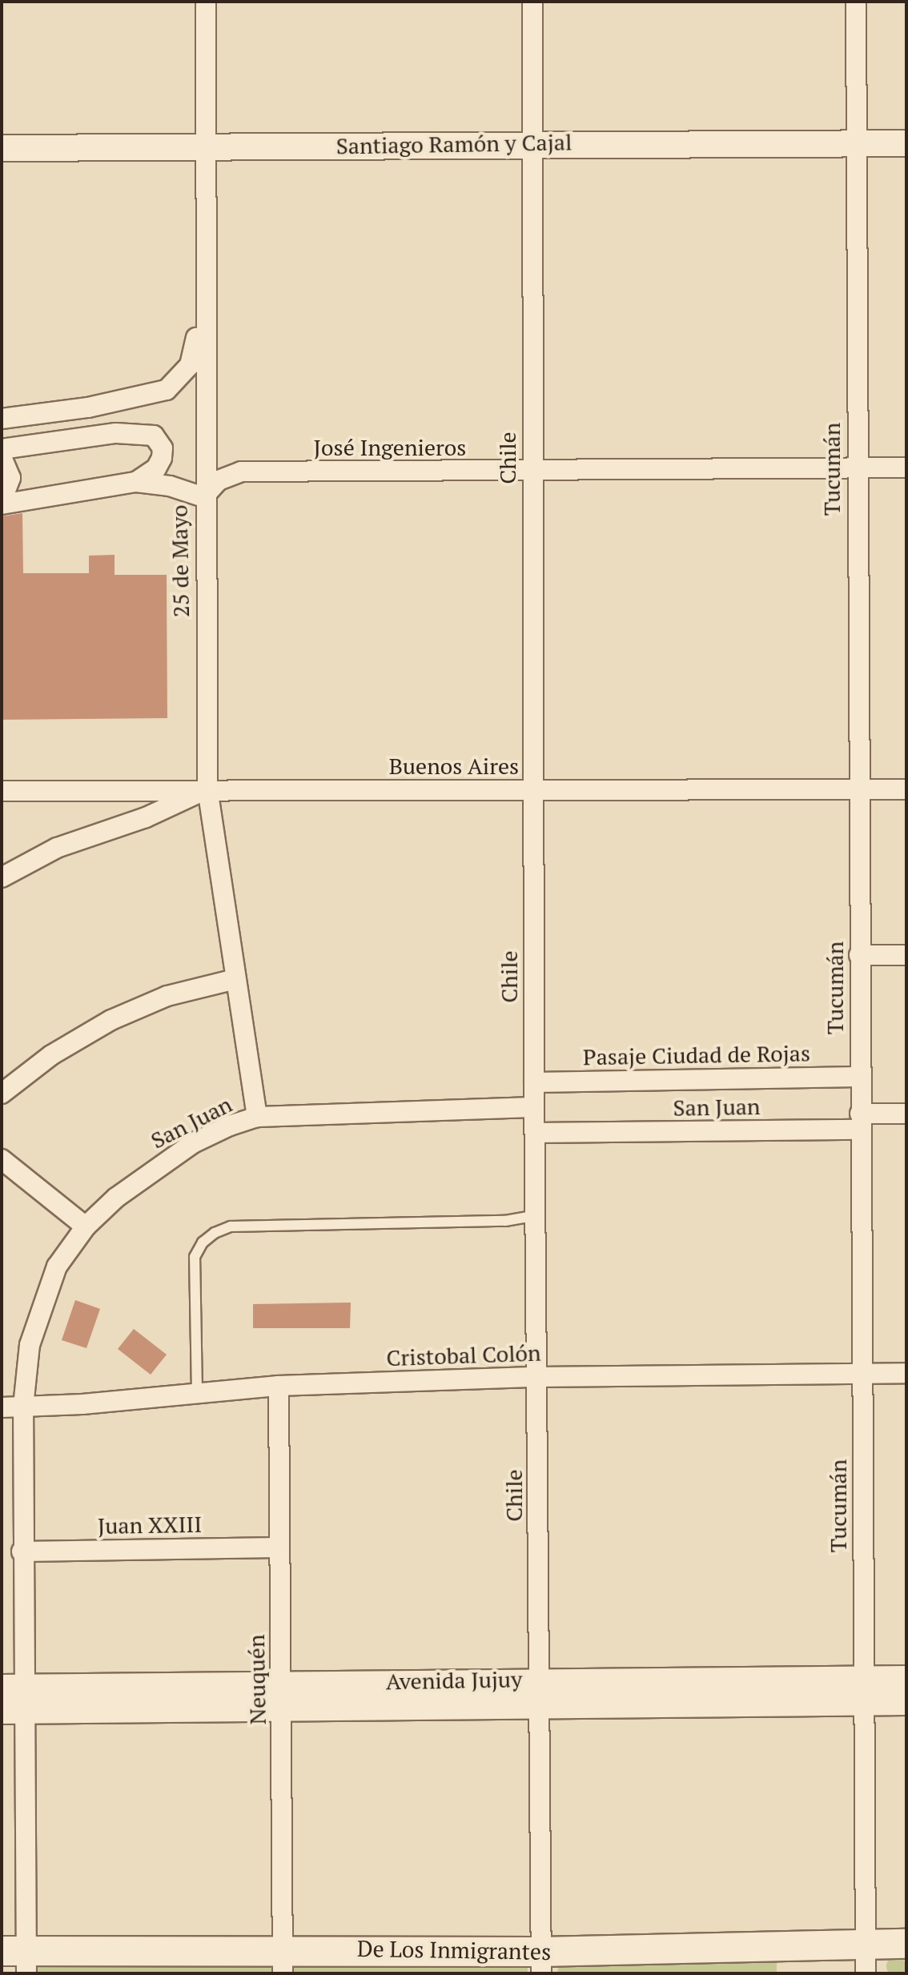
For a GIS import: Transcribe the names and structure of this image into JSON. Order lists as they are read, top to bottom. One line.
{"streets":{"main road":["De Los Inmigrantes"],"street":["Santiago Ramón y Cajal","José Ingenieros","Chile","Tucumán","25 de Mayo","Buenos Aires","Pasaje Ciudad de Rojas","San Juan","Cristobal Colón","Juan XXIII","Neuquén","Avenida Jujuy"]},"crossings":[["Santiago Ramón y Cajal","Chile"],["Santiago Ramón y Cajal","Tucumán"],["Santiago Ramón y Cajal","25 de Mayo"],["José Ingenieros","Chile"],["José Ingenieros","Tucumán"],["José Ingenieros","25 de Mayo"],["Chile","Buenos Aires"],["Chile","Pasaje Ciudad de Rojas"],["Chile","San Juan"],["Chile","Cristobal Colón"],["Chile","Avenida Jujuy"],["Chile","De Los Inmigrantes"],["Tucumán","Buenos Aires"],["Tucumán","Pasaje Ciudad de Rojas"],["Tucumán","San Juan"],["Tucumán","Cristobal Colón"],["Tucumán","Avenida Jujuy"],["Tucumán","De Los Inmigrantes"],["25 de Mayo","Buenos Aires"],["25 de Mayo","San Juan"],["San Juan","Cristobal Colón"],["San Juan","Juan XXIII"],["San Juan","Avenida Jujuy"],["San Juan","De Los Inmigrantes"],["Cristobal Colón","Neuquén"],["Juan XXIII","Neuquén"],["Neuquén","Avenida Jujuy"],["Neuquén","De Los Inmigrantes"]]}
